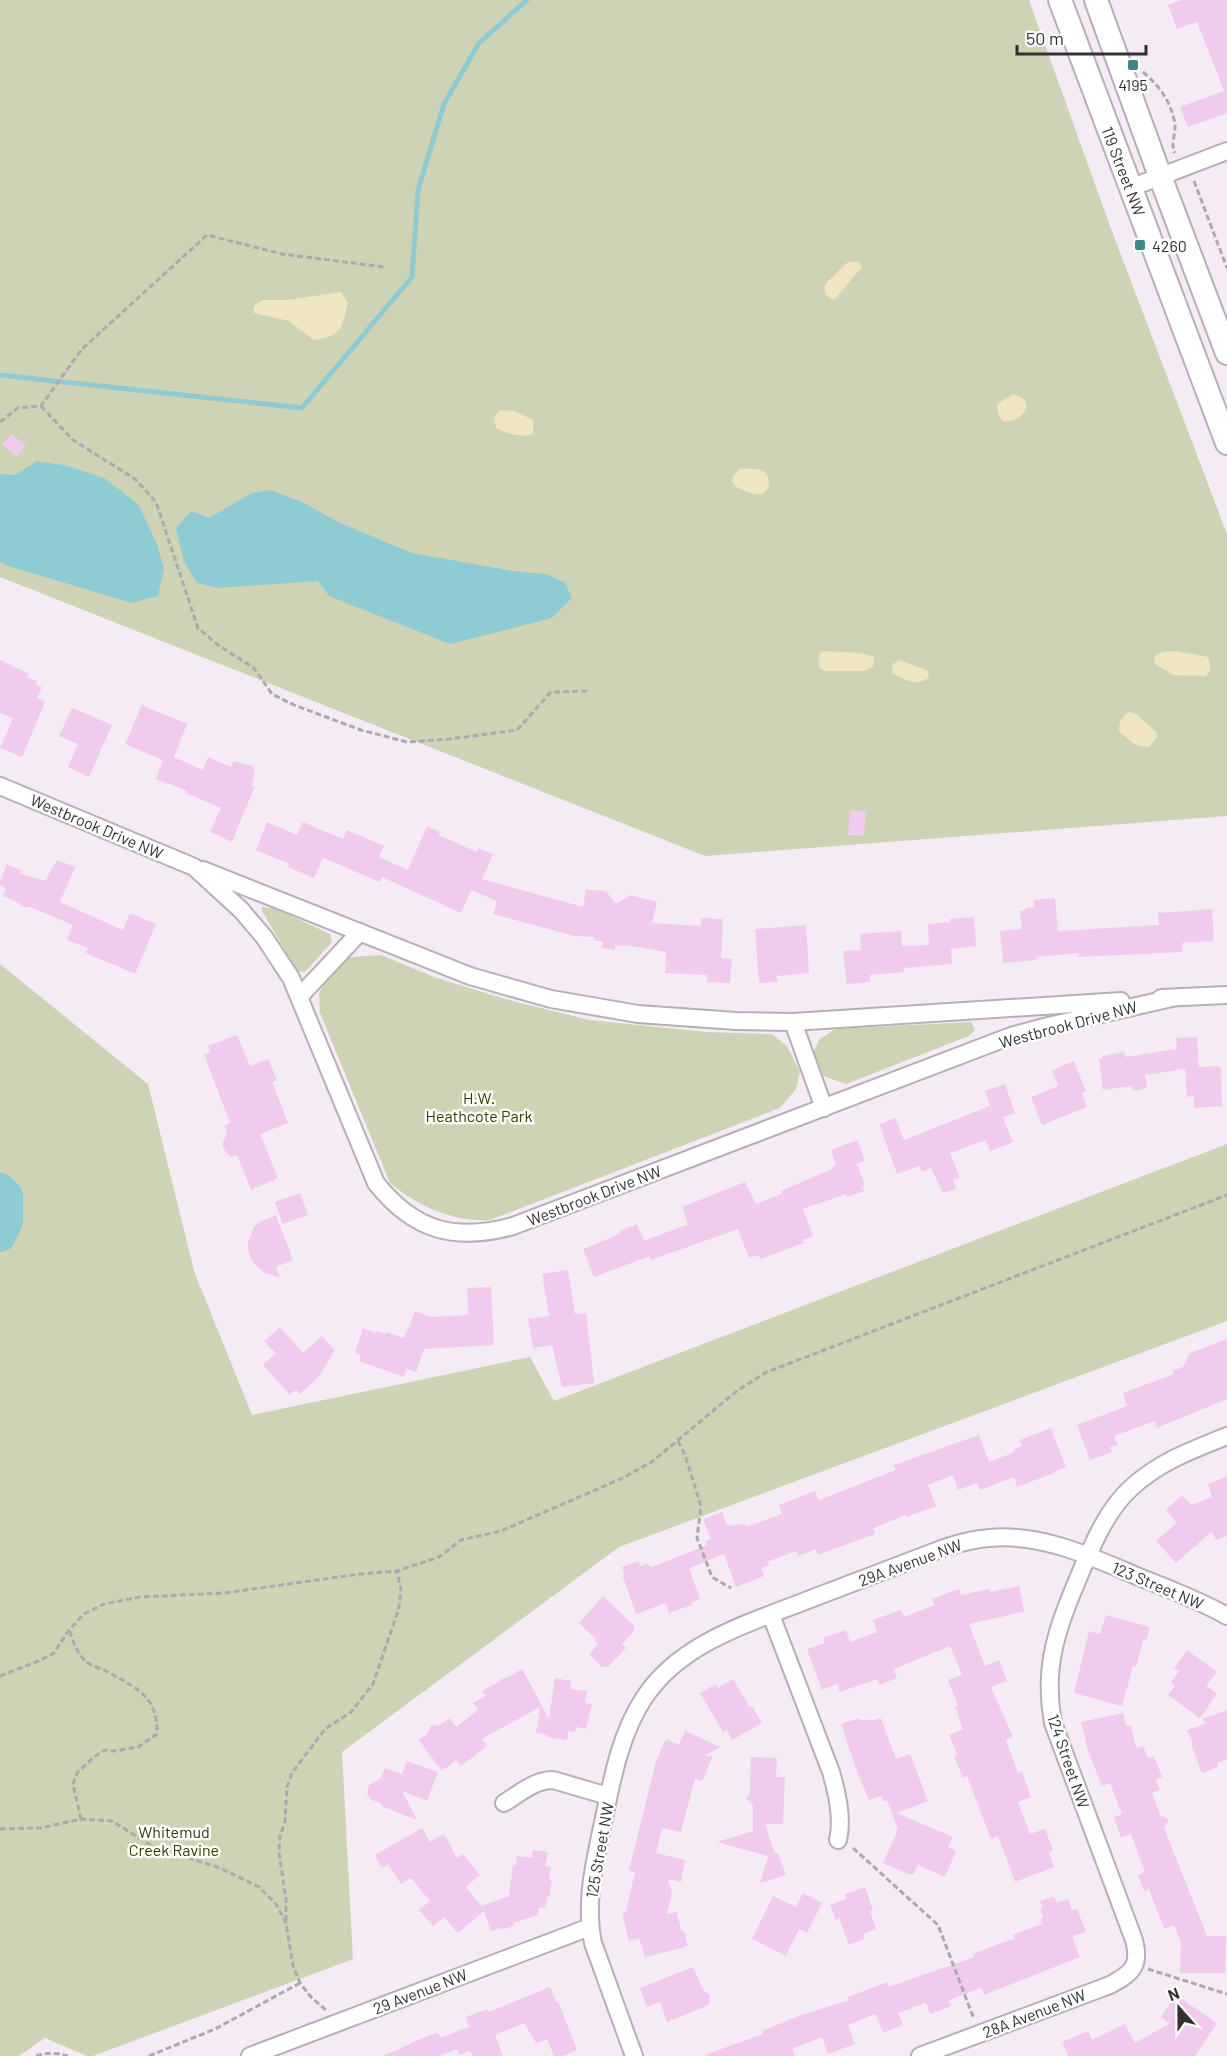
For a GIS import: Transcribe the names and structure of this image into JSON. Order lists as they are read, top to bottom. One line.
{"streets":{"main road":["119 Street NW"],"street":["Westbrook Drive NW","29A Avenue NW","123 Street NW","124 Street NW","125 Street NW","29 Avenue NW","28A Avenue NW"]},"crossings":[["29A Avenue NW","123 Street NW"],["29A Avenue NW","124 Street NW"],["29A Avenue NW","125 Street NW"],["123 Street NW","124 Street NW"],["124 Street NW","28A Avenue NW"],["125 Street NW","29 Avenue NW"]],"parks":["H.W. Heathcote Park","Whitemud Creek Ravine"],"places":{"transit":["4195","4260"]},"scale_bar":"50 m","north":"top"}
